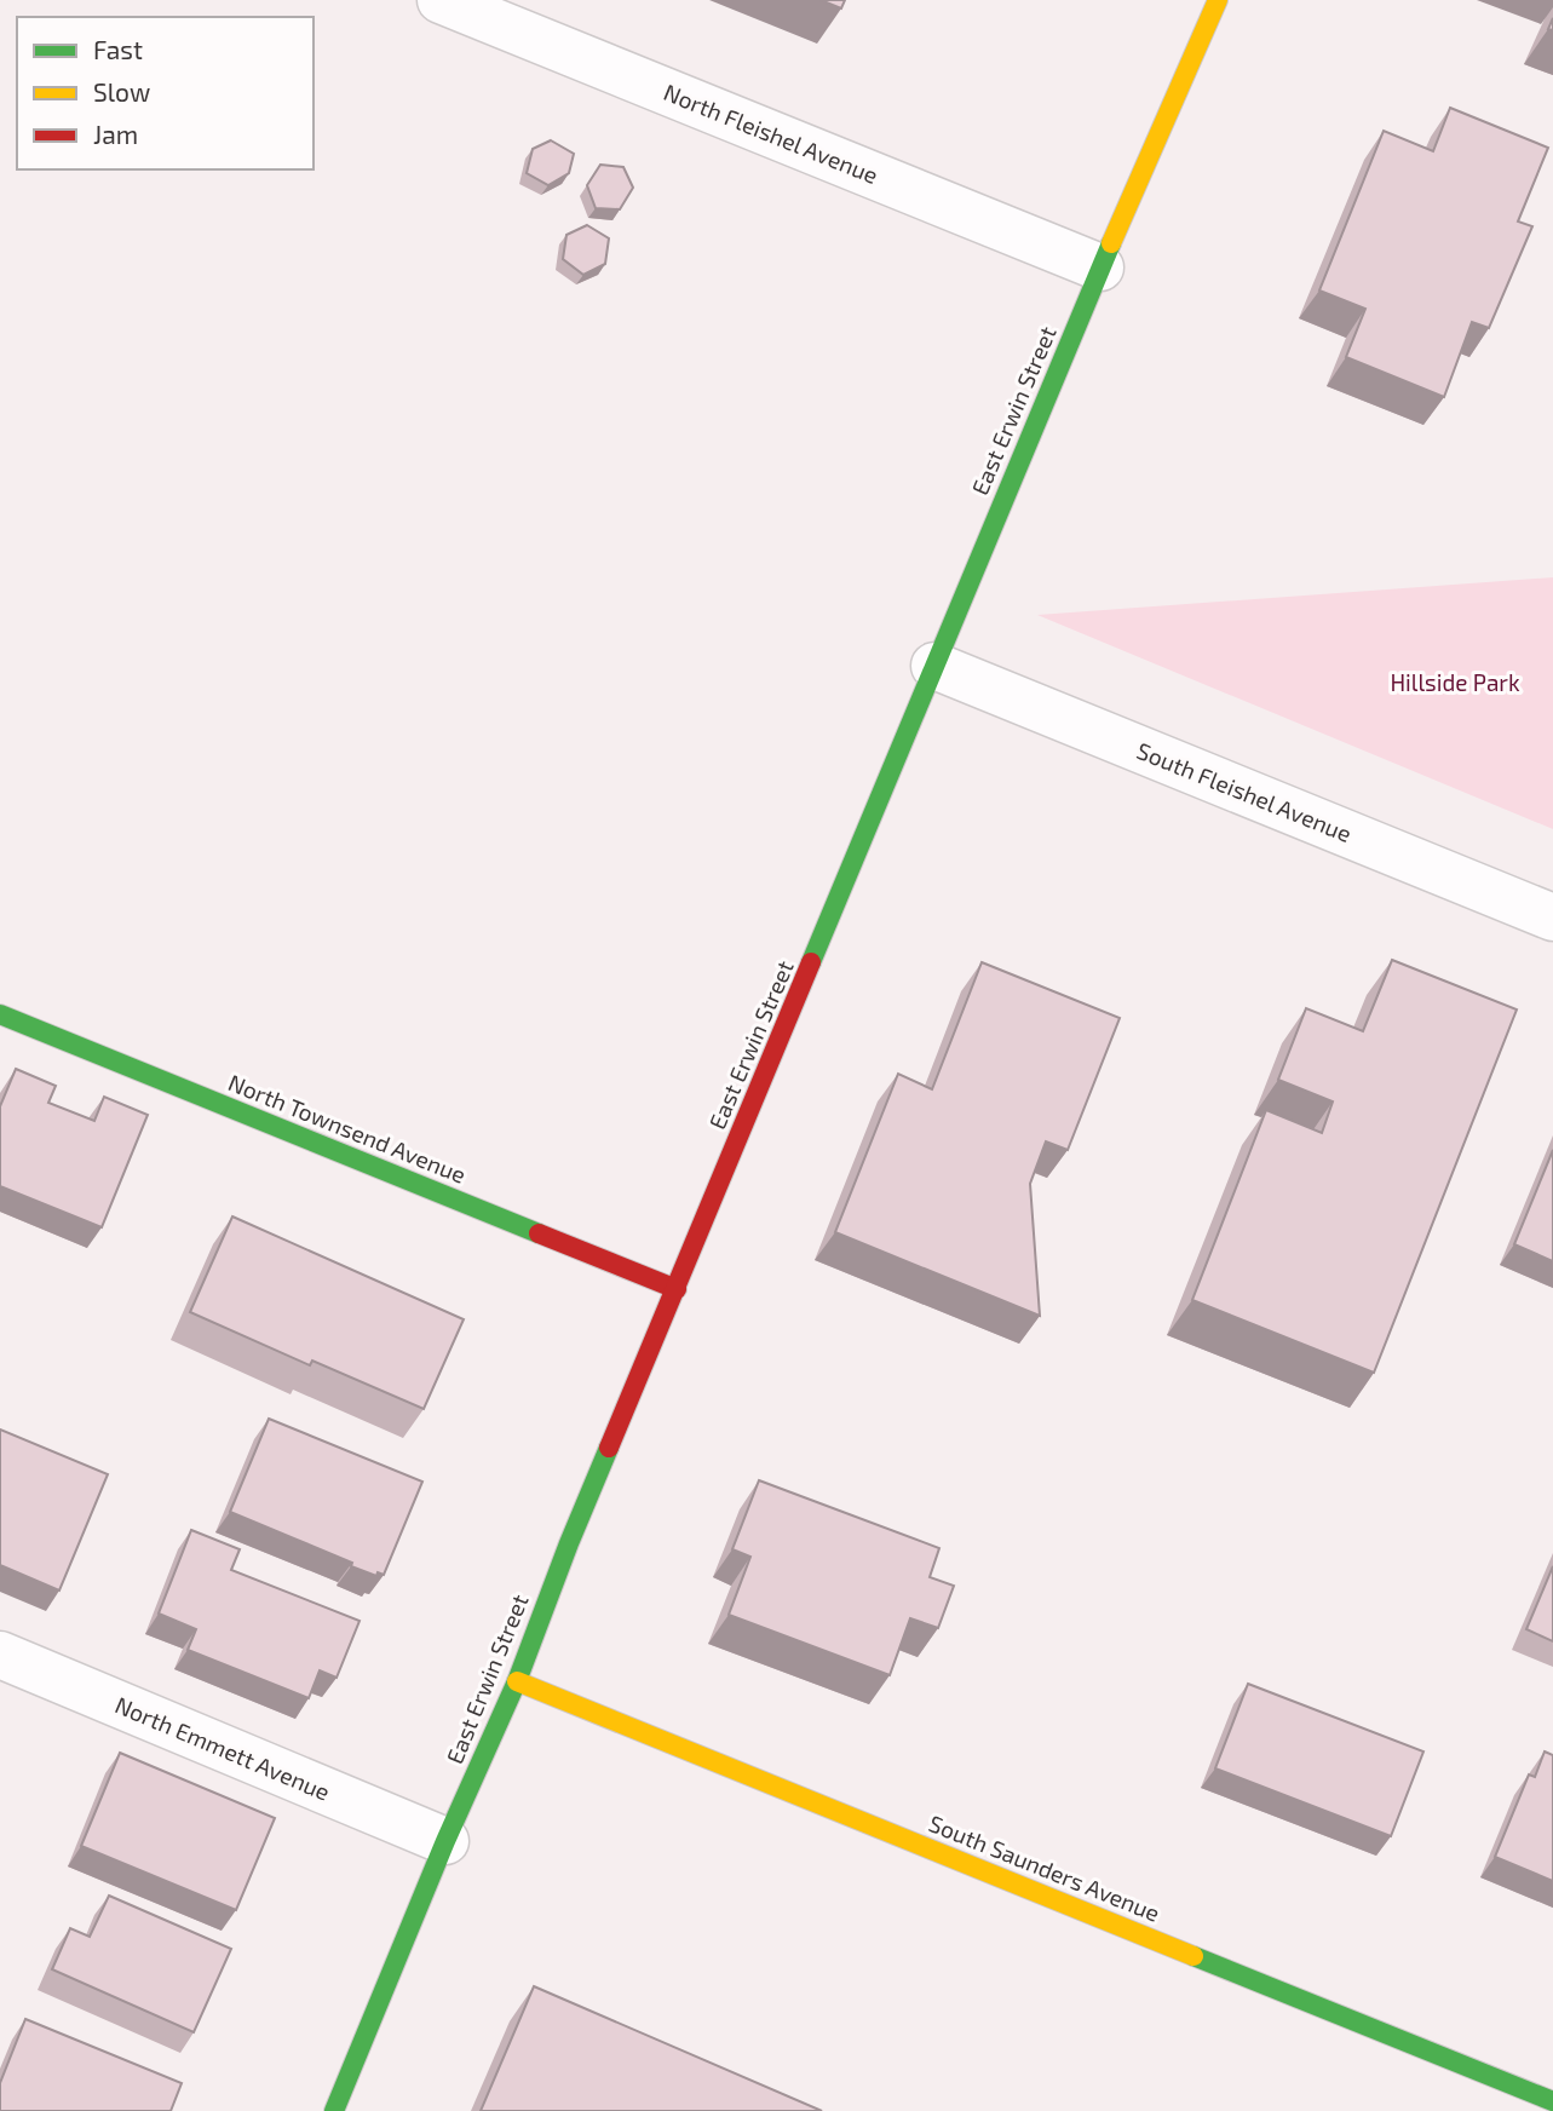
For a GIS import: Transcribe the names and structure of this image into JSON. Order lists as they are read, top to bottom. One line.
{"streets":{"main road":["East Erwin Street","North Townsend Avenue","South Saunders Avenue"],"street":["North Fleishel Avenue","South Fleishel Avenue","North Emmett Avenue"]},"crossings":[["North Fleishel Avenue","East Erwin Street"],["East Erwin Street","South Fleishel Avenue"],["East Erwin Street","North Townsend Avenue"],["East Erwin Street","North Emmett Avenue"],["East Erwin Street","South Saunders Avenue"]],"parks":["Hillside Park"],"legend":["Fast","Slow","Jam"]}
